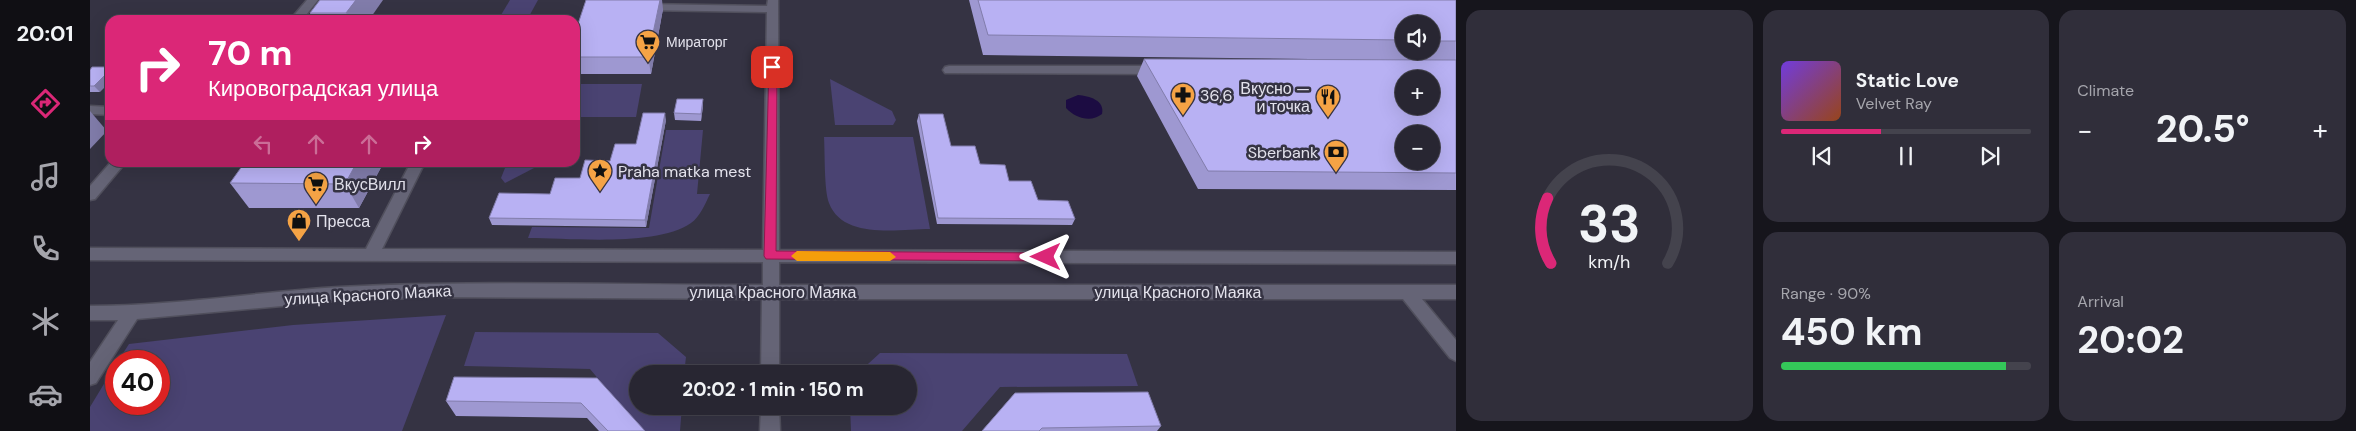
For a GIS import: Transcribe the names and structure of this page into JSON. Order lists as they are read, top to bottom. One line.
{"streets":{"street":["улица Красного Маяка"]},"places":{"supermarket":["Мираторг","ВкусВилл"],"pharmacy":["36,6"],"restaurant":["Вкусно — и точка"],"bank":["Sberbank"],"place":["Praha matka mest"],"shop":["Пресса"]},"page":{"tabs":"20:01","tile":["Climate",["Range · 90%","450 km"],["Arrival","20:02"]],"map_buttons":["+","−"],"turn":["70 m","Кировоградская улица"],"song":["Static Love","Velvet Ray"],"heat":["−","20.5°","+"],"limit":"40","trip":"20:02 · 1 min · 150 m","gauge":["33","km/h"]}}
